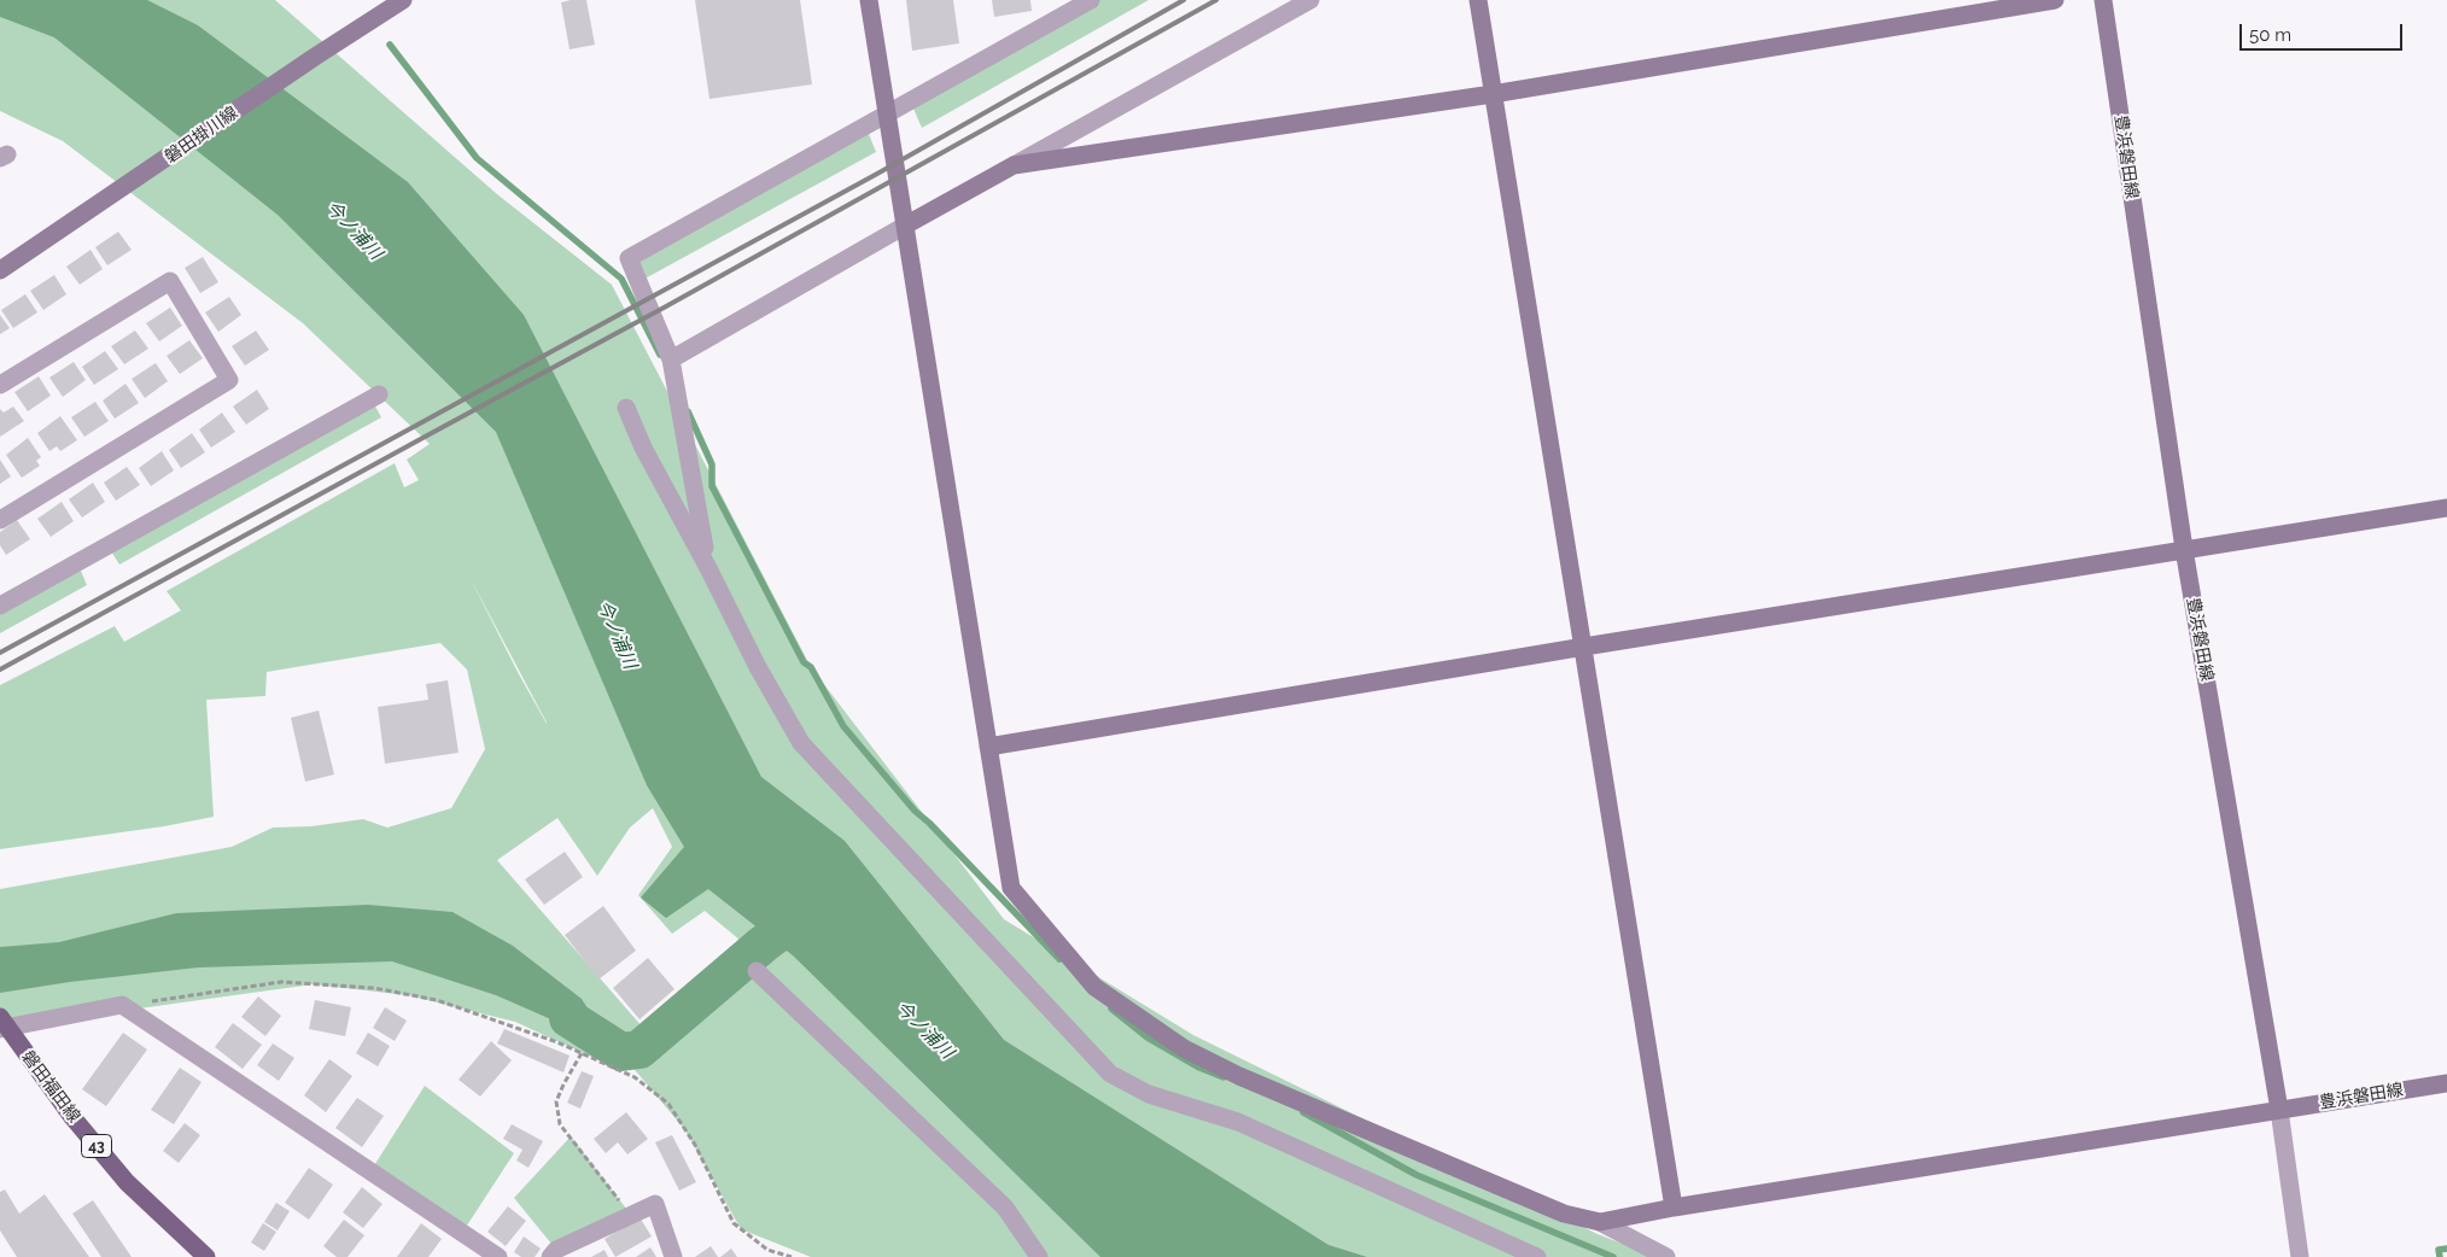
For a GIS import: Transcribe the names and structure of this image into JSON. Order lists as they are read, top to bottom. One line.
{"streets":{"main road":["磐田福田線","43"],"street":["磐田掛川線","豊浜磐田線"]},"water":["今ノ浦川"],"scale_bar":"50 m"}
